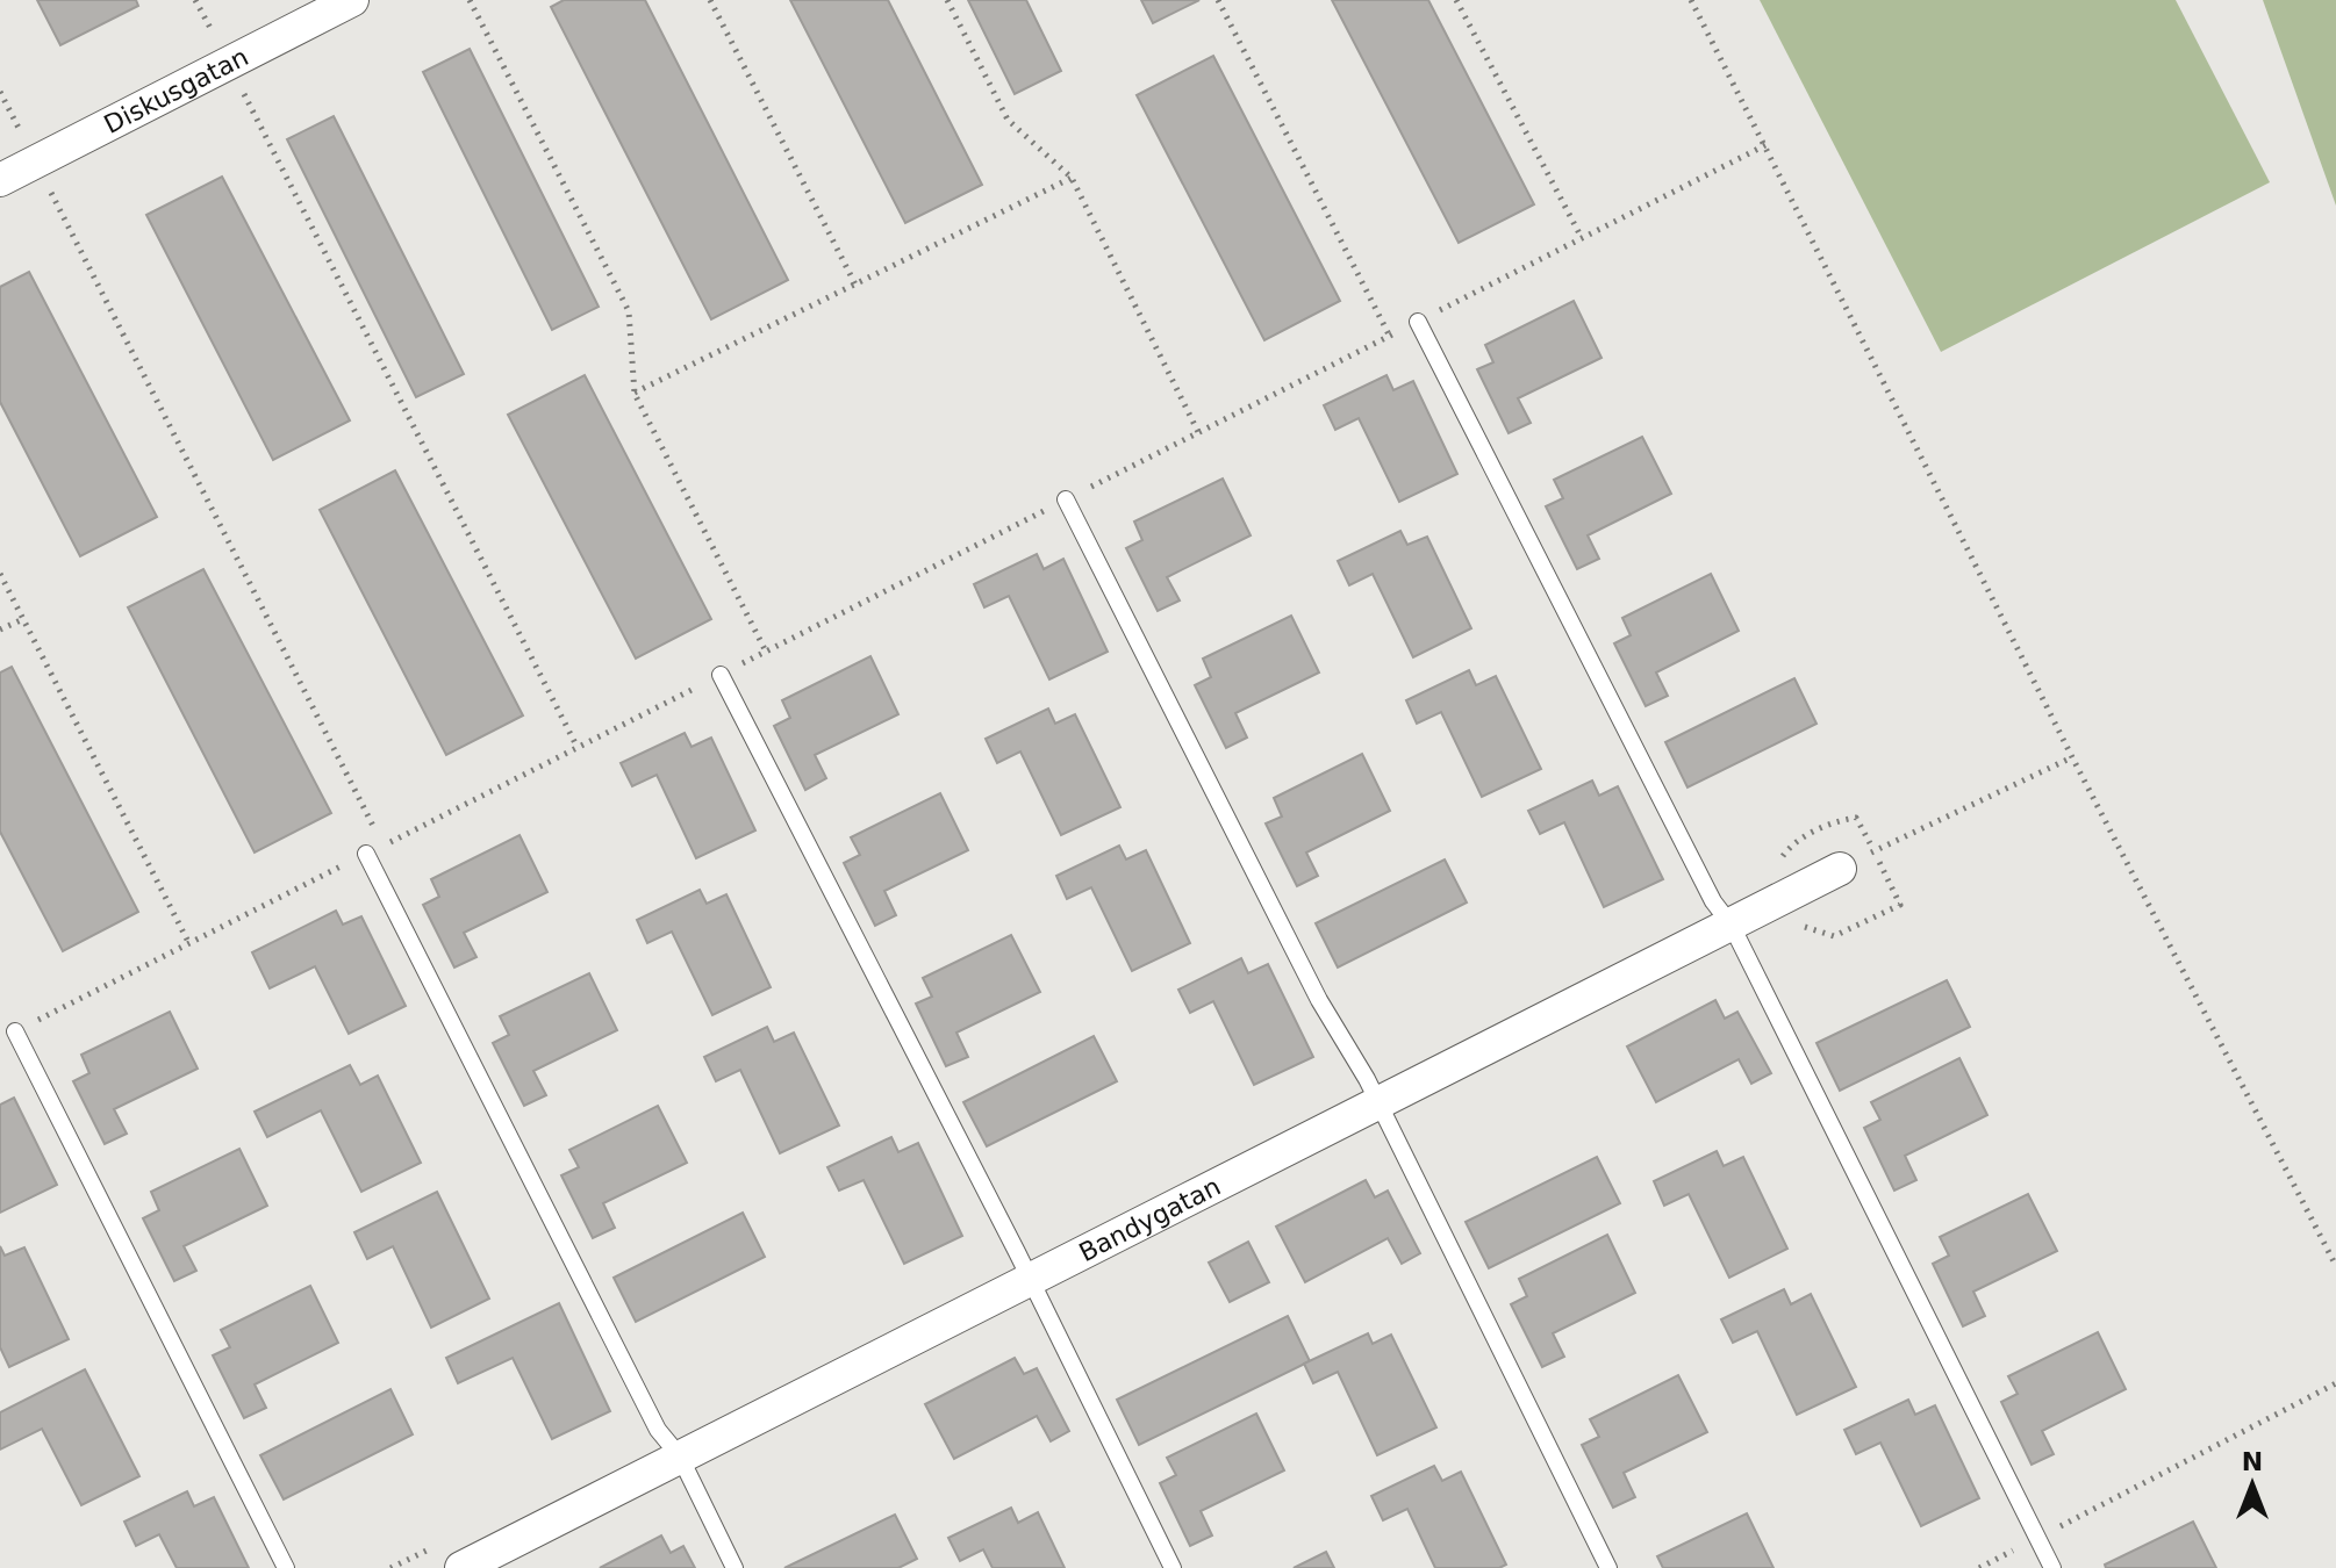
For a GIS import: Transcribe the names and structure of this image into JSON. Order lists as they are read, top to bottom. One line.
{"streets":{"street":["Diskusgatan","Bandygatan"]},"north":"top"}
